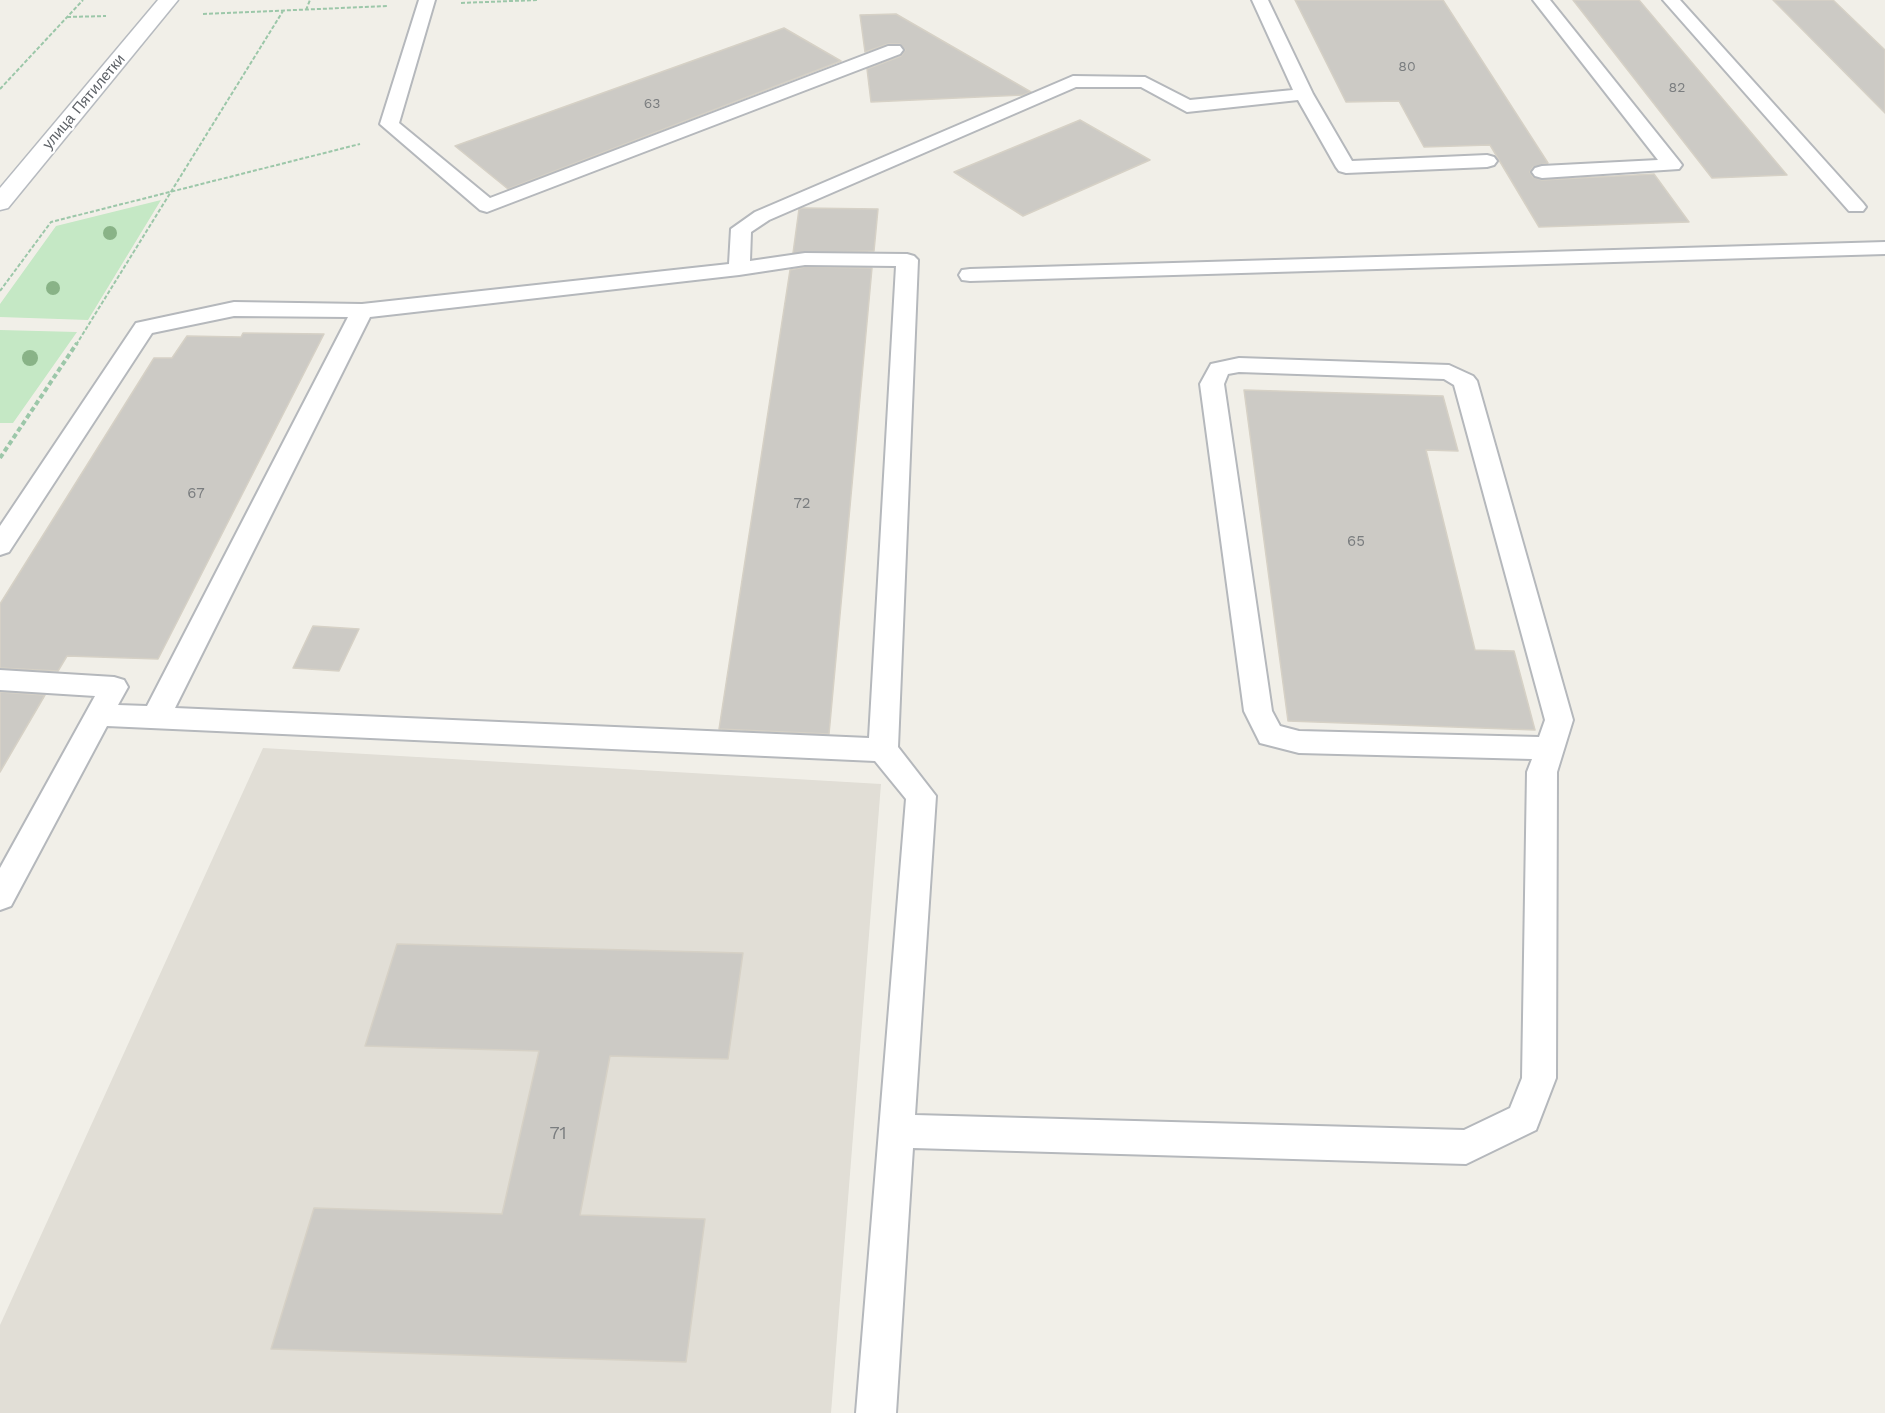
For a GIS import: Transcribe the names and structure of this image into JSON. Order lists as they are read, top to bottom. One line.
{"streets":{"main road":["улица Пятилетки"]},"house_numbers":["80","82","63","67","72","65","71"]}
